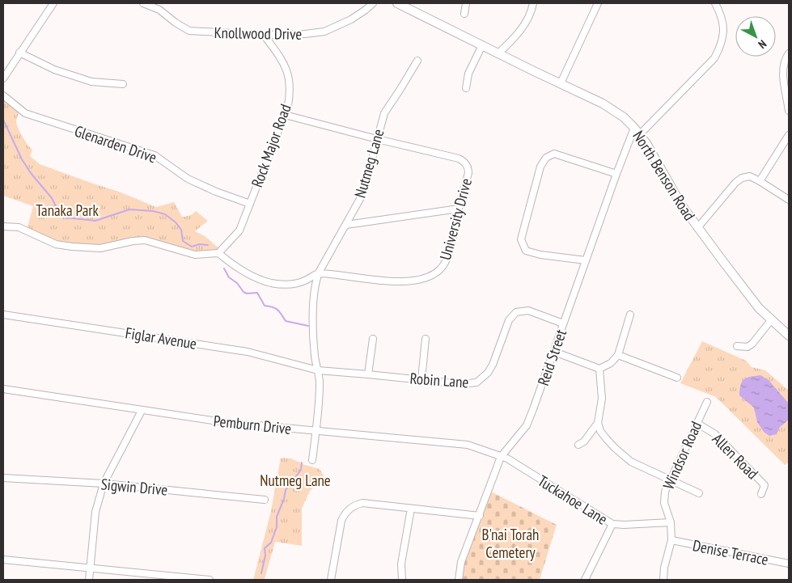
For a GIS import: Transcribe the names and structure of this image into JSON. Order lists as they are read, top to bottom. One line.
{"streets":{"main road":["North Benson Road"],"street":["Knollwood Drive","Glenarden Drive","Rock Major Road","Nutmeg Lane","University Drive","Figlar Avenue","Reid Street","Robin Lane","Pemburn Drive","Windsor Road","Allen Road","Sigwin Drive","Tuckahoe Lane","Denise Terrace"]},"crossings":[["Knollwood Drive","Rock Major Road"],["Glenarden Drive","Rock Major Road"],["Nutmeg Lane","University Drive"],["Nutmeg Lane","Figlar Avenue"],["Nutmeg Lane","Robin Lane"],["Nutmeg Lane","Pemburn Drive"],["North Benson Road","Reid Street"],["Figlar Avenue","Robin Lane"],["Reid Street","Robin Lane"],["Reid Street","Pemburn Drive"],["Reid Street","Tuckahoe Lane"],["Pemburn Drive","Tuckahoe Lane"],["Windsor Road","Allen Road"],["Windsor Road","Denise Terrace"]],"parks":["Tanaka Park","Nutmeg Lane","B'nai Torah Cemetery"],"north":"bottom right"}
